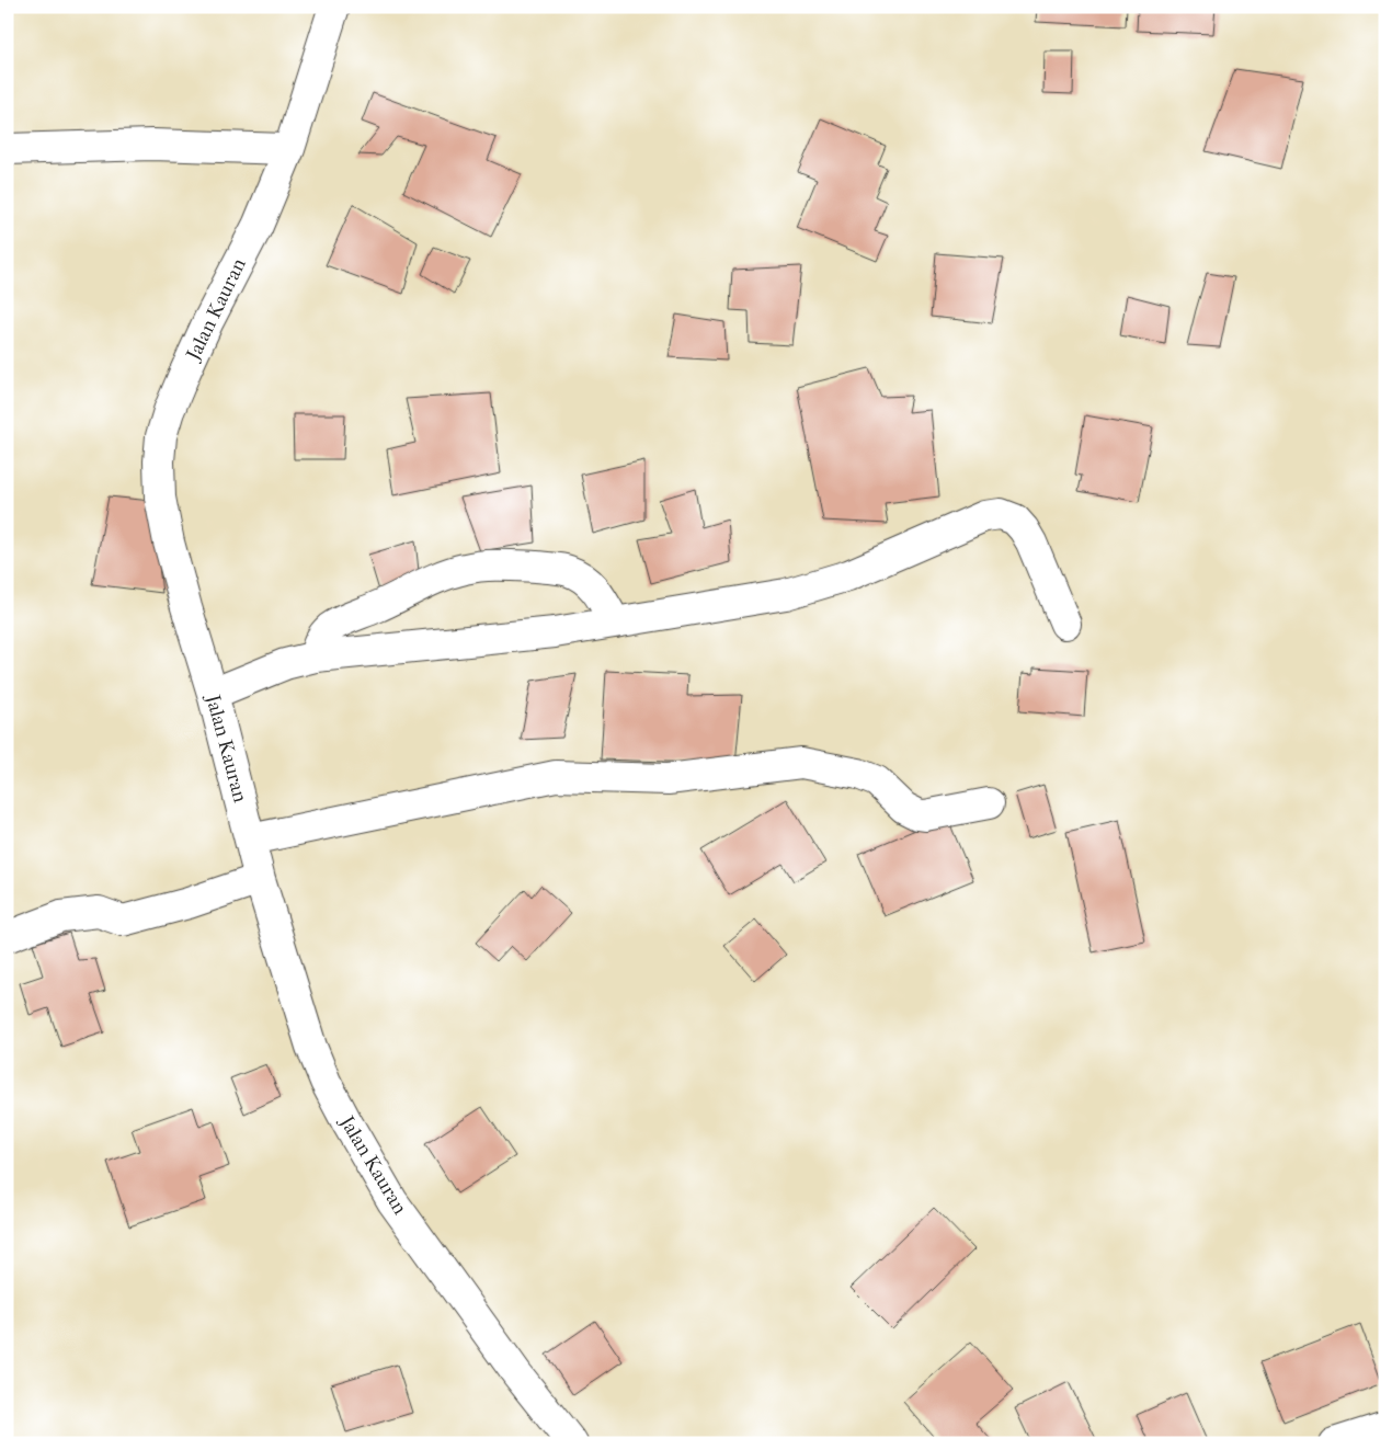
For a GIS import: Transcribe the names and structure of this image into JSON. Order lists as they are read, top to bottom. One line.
{"streets":{"street":["Jalan Kauran"]}}
